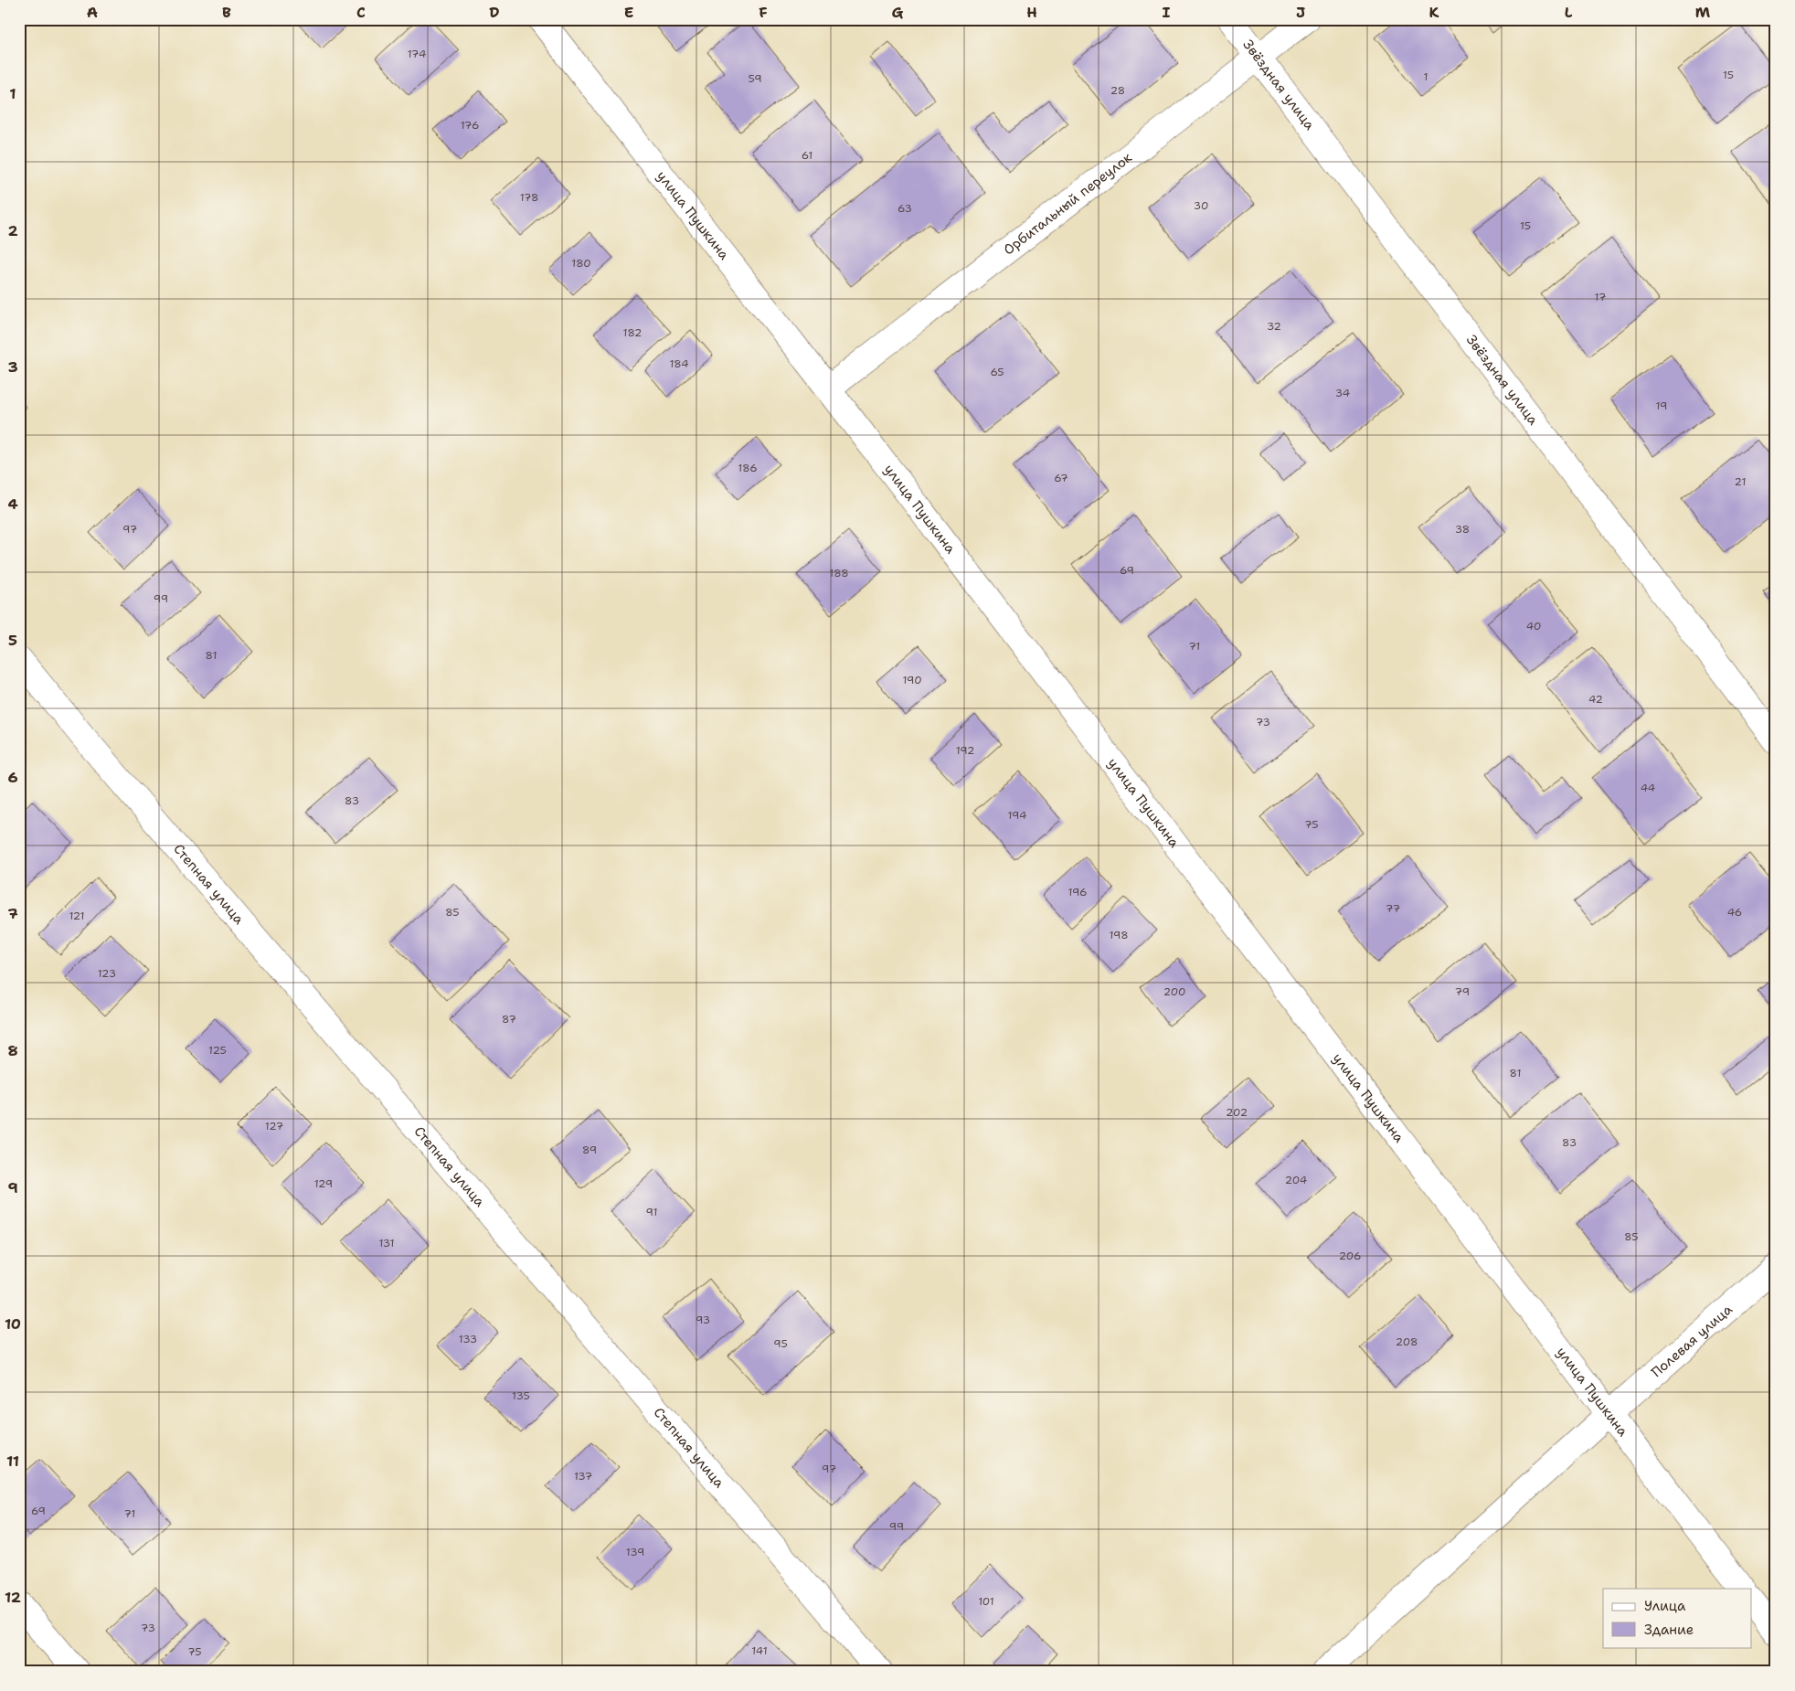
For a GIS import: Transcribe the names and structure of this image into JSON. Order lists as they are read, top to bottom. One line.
{"streets":{"street":["Звёздная улица","Орбитальный переулок","улица Пушкина","Степная улица","Полевая улица"]},"crossings":[["Звёздная улица","Орбитальный переулок"],["Орбитальный переулок","улица Пушкина"],["улица Пушкина","Полевая улица"]],"house_numbers":["174","15","1","59","28","176","61","178","30","63","15","180","17","32","182","184","65","34","19","186","67","21","97","38","69","188","99","40","71","81","190","42","73","192","44","83","194","75","196","77","85","46","121","198","123","200","79","87","125","81","202","127","83","89","204","129","91","85","131","206","93","133","208","95","135","97","137","69","71","99","139","101","73","141","75"],"legend":["Улица","Здание"],"grid":{"columns":["A","B","C","D","E","F","G","H","I","J","K","L","M"],"rows":["1","2","3","4","5","6","7","8","9","10","11","12"]}}
